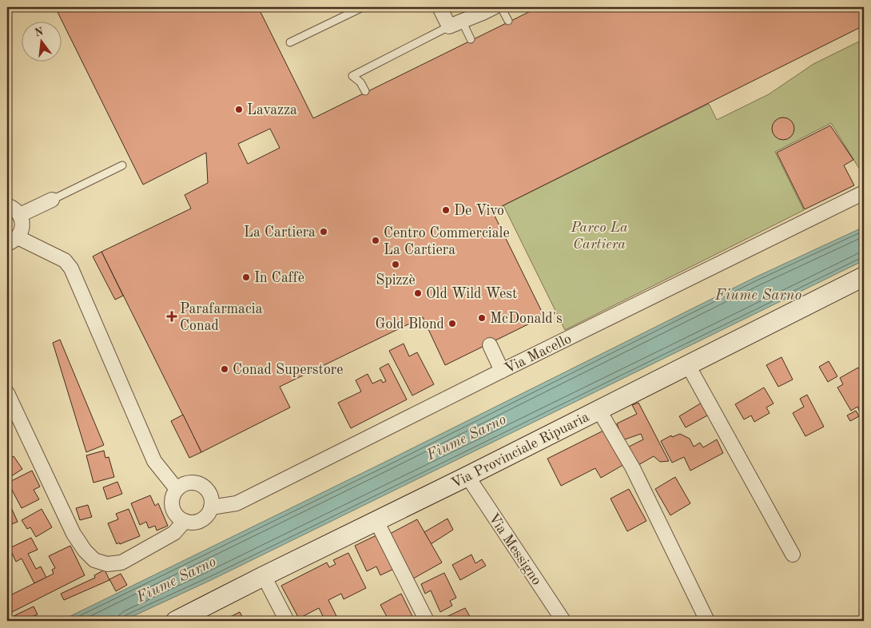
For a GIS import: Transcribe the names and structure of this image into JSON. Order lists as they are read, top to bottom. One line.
{"streets":{"main road":["Via Provinciale Ripuaria"],"street":["Via Macello","Via Messigno"]},"crossings":[["Via Provinciale Ripuaria","Via Messigno"]],"water":["Fiume Sarno"],"parks":["Parco La Cartiera"],"places":{"other":["Lavazza","De Vivo","La Cartiera","Centro Commerciale La Cartiera","Spizzè","In Caffè","Old Wild West","McDonald's","Gold Blond","Conad Superstore"],"health":["Parafarmacia Conad"]},"north":"top"}
